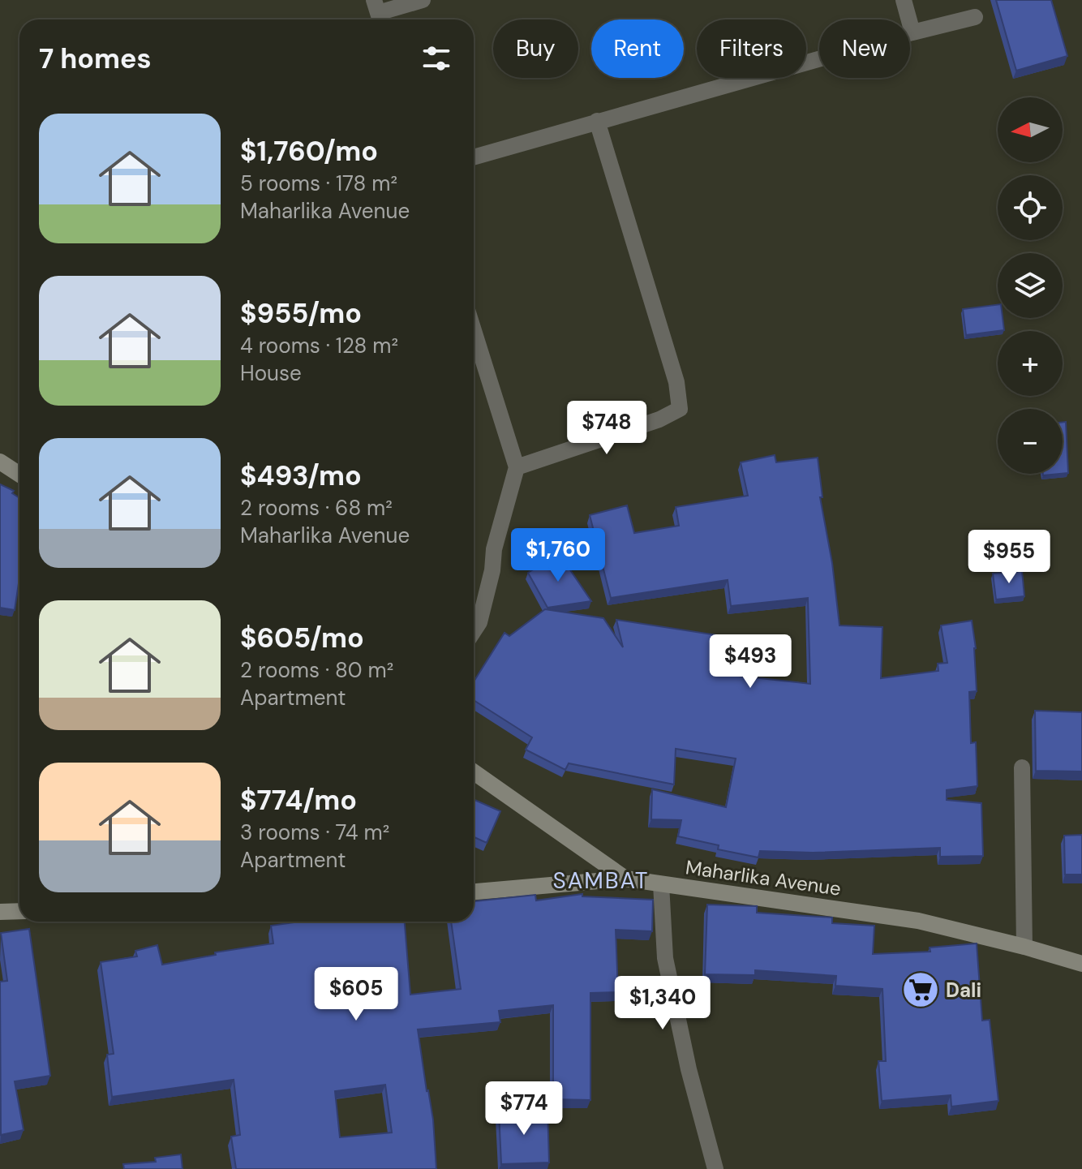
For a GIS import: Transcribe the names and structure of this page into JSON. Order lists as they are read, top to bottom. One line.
{"streets":{"main road":["Maharlika Avenue"]},"districts":["SAMBAT"],"places":{"supermarket":["Dali"]},"north":"left","page":{"chip":["Buy","Rent","Filters","New"],"heading":"7 homes","map_buttons":["+","−"],"list":[{"name":"$1,760/mo","note":"5 rooms · 178 m² · Maharlika Avenue"},{"name":"$955/mo","note":"4 rooms · 128 m² · House"},{"name":"$493/mo","note":"2 rooms · 68 m² · Maharlika Avenue"},{"name":"$605/mo","note":"2 rooms · 80 m² · Apartment"},{"name":"$774/mo","note":"3 rooms · 74 m² · Apartment"}],"price":["$748","$1,760","$955","$493","$605","$1,340","$774"]}}
